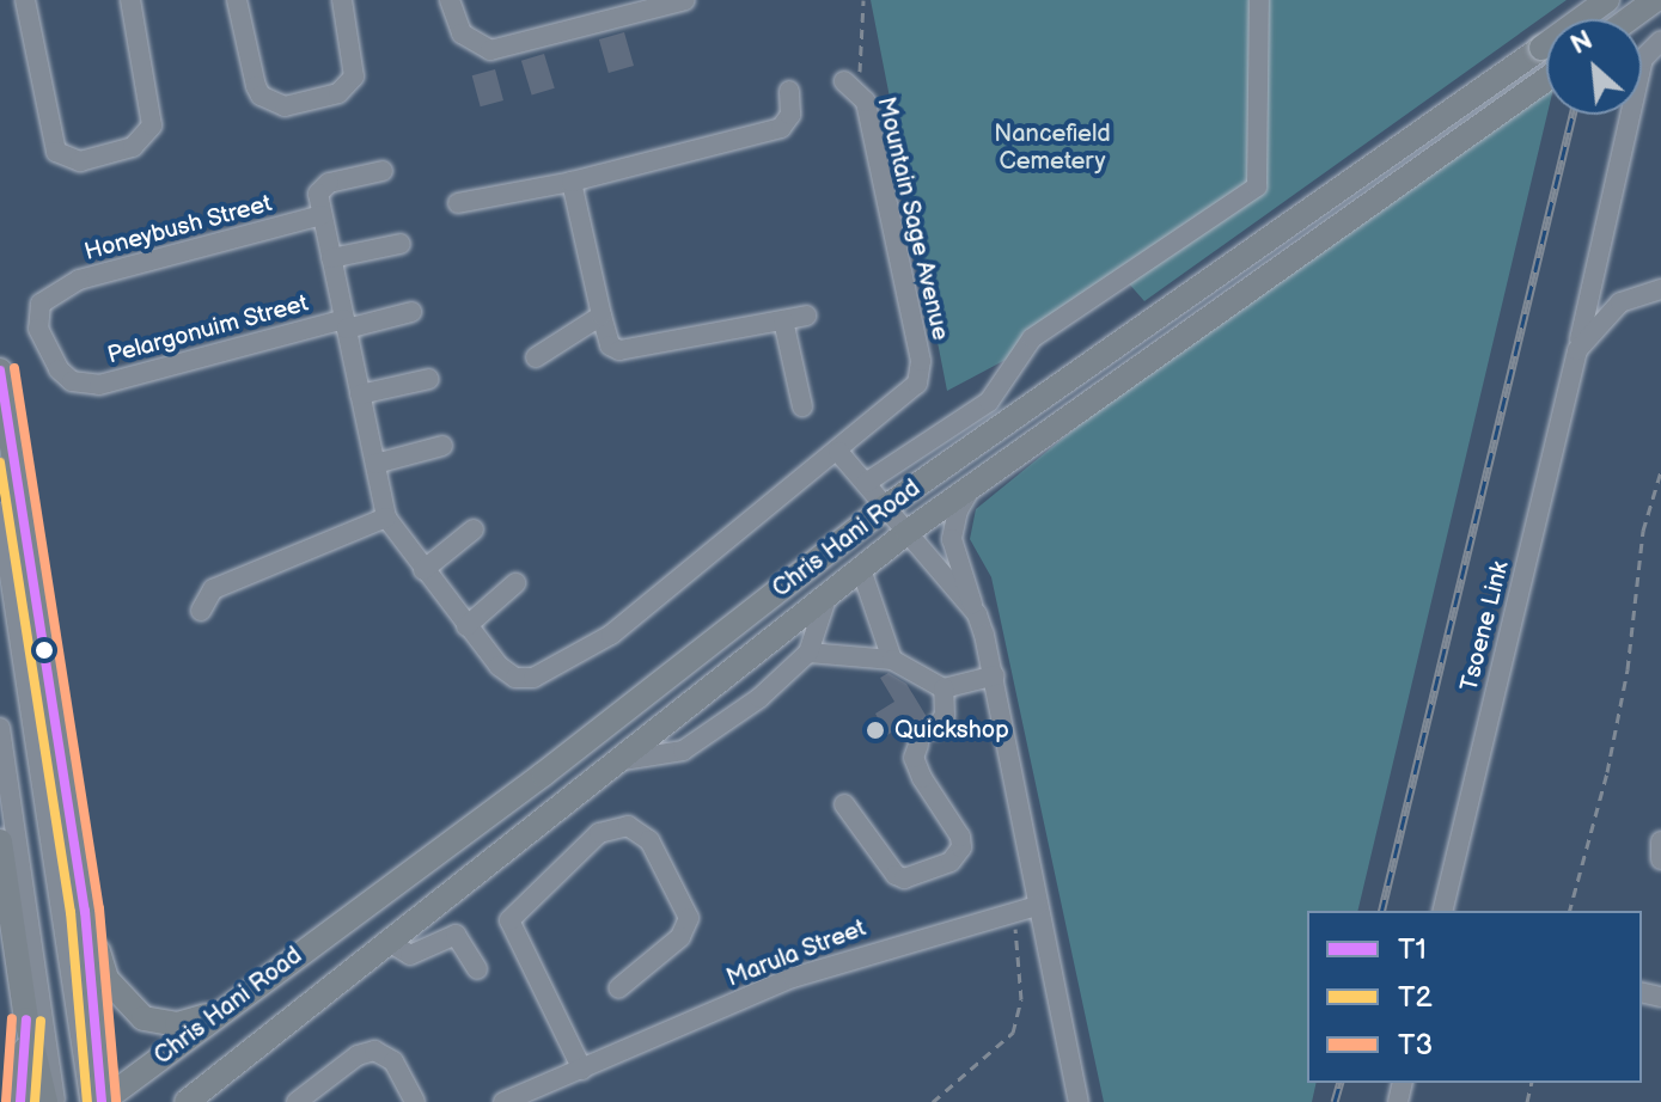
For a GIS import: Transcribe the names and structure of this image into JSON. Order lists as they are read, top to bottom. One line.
{"streets":{"main road":["Chris Hani Road"],"street":["Mountain Sage Avenue","Honeybush Street","Pelargonuim Street","Tsoene Link","Marula Street"]},"crossings":[["Honeybush Street","Pelargonuim Street"]],"parks":["Nancefield Cemetery"],"places":["Quickshop"],"lines":["transit line T3","transit line T1","transit line T2"],"legend":["T1","T2","T3"],"north":"top left"}
